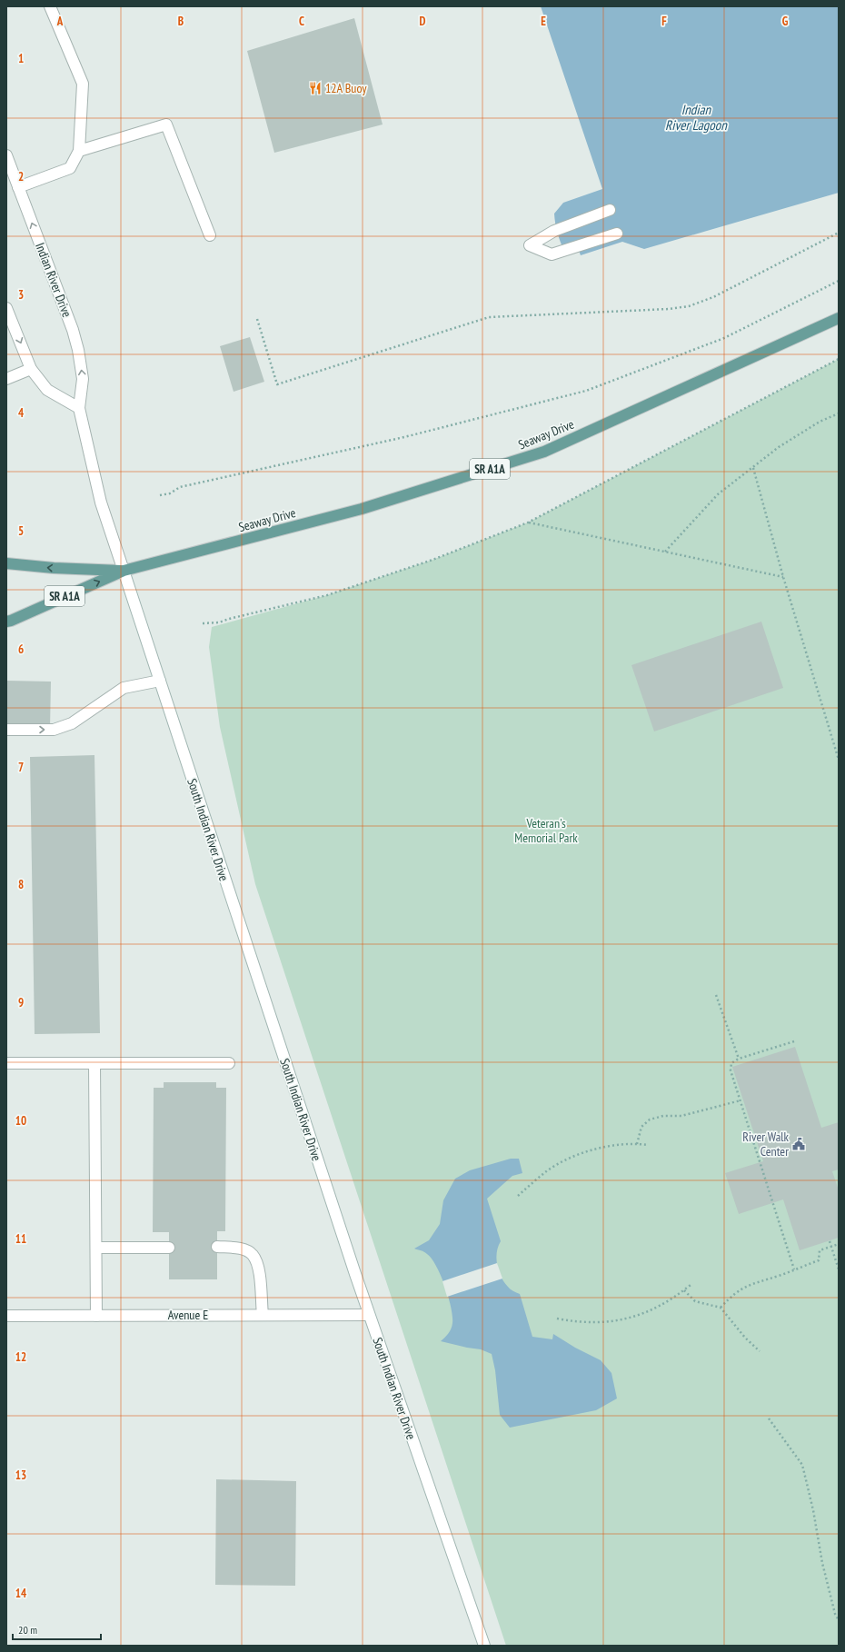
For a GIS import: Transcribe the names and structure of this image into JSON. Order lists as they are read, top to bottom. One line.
{"streets":{"main road":["Seaway Drive","SR A1A"],"street":["Indian River Drive","South Indian River Drive","Avenue E"]},"crossings":[["Indian River Drive","Seaway Drive"],["Indian River Drive","South Indian River Drive"],["Seaway Drive","South Indian River Drive"],["South Indian River Drive","Avenue E"]],"one_way":["Indian River Drive"],"water":["Indian River Lagoon"],"parks":["Veteran's Memorial Park"],"places":{"restaurant":["12A Buoy"],"public building":["River Walk Center"]},"scale_bar":"20 m","grid":{"columns":["A","B","C","D","E","F","G"],"rows":["1","2","3","4","5","6","7","8","9","10","11","12","13","14"]}}
